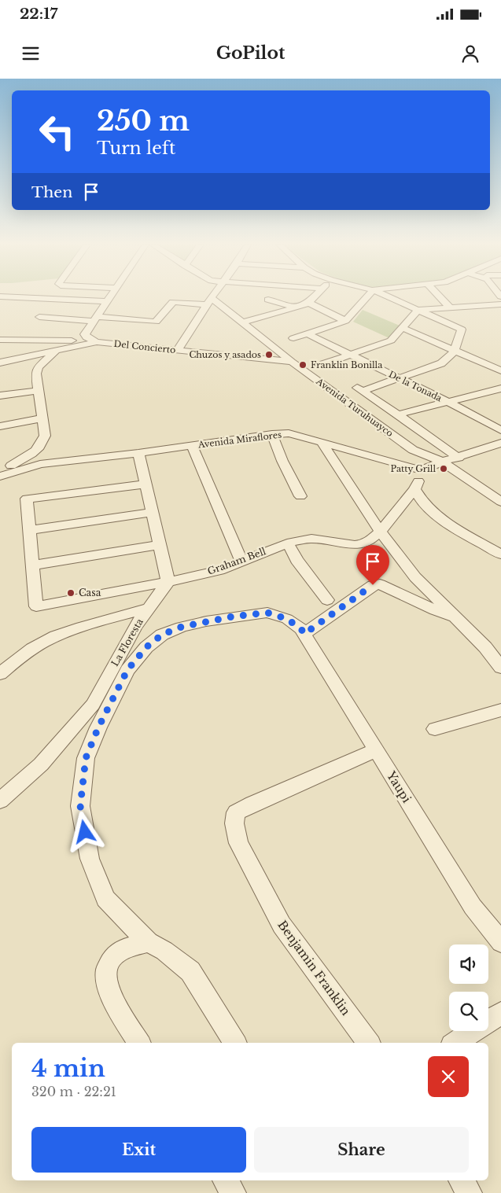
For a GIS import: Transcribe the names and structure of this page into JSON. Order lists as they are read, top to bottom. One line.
{"streets":{"street":["Del Concierto","De la Tonada","Avenida Turuhuayco","Avenida Miraflores","Graham Bell","La Floresta","Yaupi","Benjamin Franklin"]},"crossings":[["Del Concierto","Avenida Turuhuayco"],["Avenida Miraflores","Graham Bell"],["Graham Bell","La Floresta"],["Yaupi","Benjamin Franklin"]],"places":["Chuzos y asados","Franklin Bonilla","Patty Grill","Casa"],"page":{"status":"22:17","header":"GoPilot","turn":["250 m","Turn left"],"then":"Then","heading":["4 min","320 m · 22:21"],"buttons":["Exit","Share"]}}
